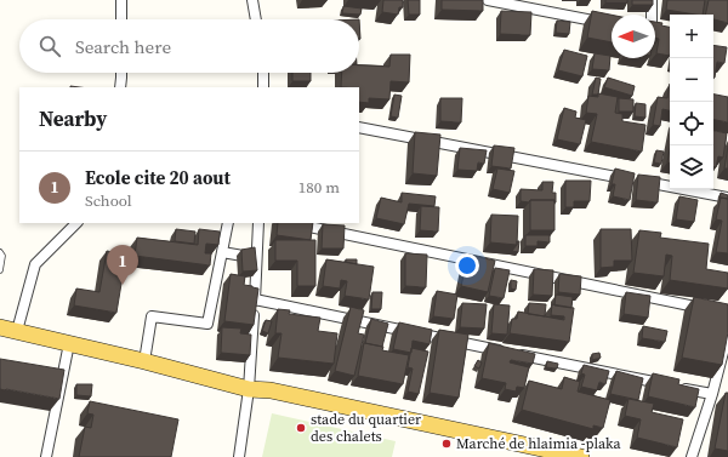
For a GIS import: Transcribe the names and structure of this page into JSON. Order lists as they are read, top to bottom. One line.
{"places":["stade du quartier des chalets","Marché de hlaimia -plaka"],"north":"left","page":{"map_buttons":["+","−"],"search":"Search here","heading":"Nearby","list":[{"mark":"1","name":"Ecole cite 20 aout","note":"School","value":"180 m"}],"pins":"1"}}
